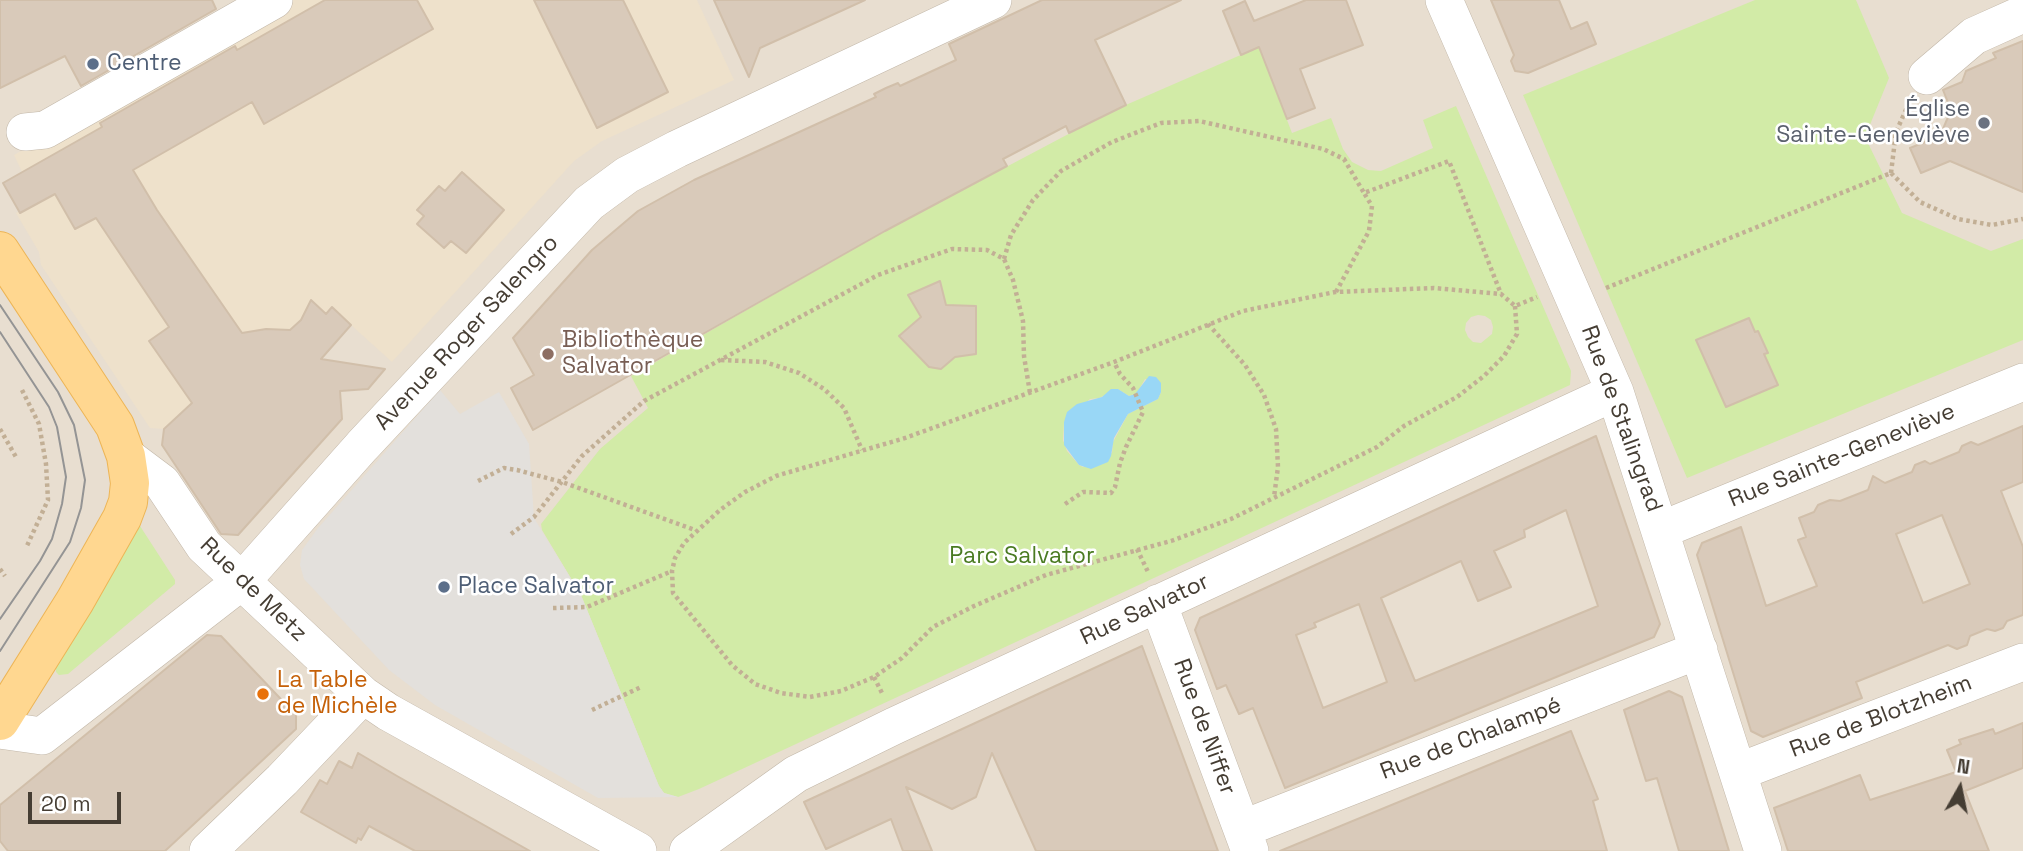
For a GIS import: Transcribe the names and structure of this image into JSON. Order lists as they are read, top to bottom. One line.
{"streets":{"street":["Avenue Roger Salengro","Rue de Stalingrad","Rue Sainte-Geneviève","Rue de Metz","Rue Salvator","Rue de Blotzheim","Rue de Niffer","Rue de Chalampé"]},"crossings":[["Avenue Roger Salengro","Rue de Metz"],["Rue de Stalingrad","Rue Sainte-Geneviève"],["Rue de Stalingrad","Rue Salvator"],["Rue de Stalingrad","Rue de Blotzheim"],["Rue de Stalingrad","Rue de Chalampé"],["Rue Salvator","Rue de Niffer"],["Rue de Niffer","Rue de Chalampé"]],"parks":["Parc Salvator"],"places":["Centre","Église Sainte-Geneviève","Bibliothèque Salvator","Place Salvator","La Table de Michèle"],"scale_bar":"20 m","north":"top"}
